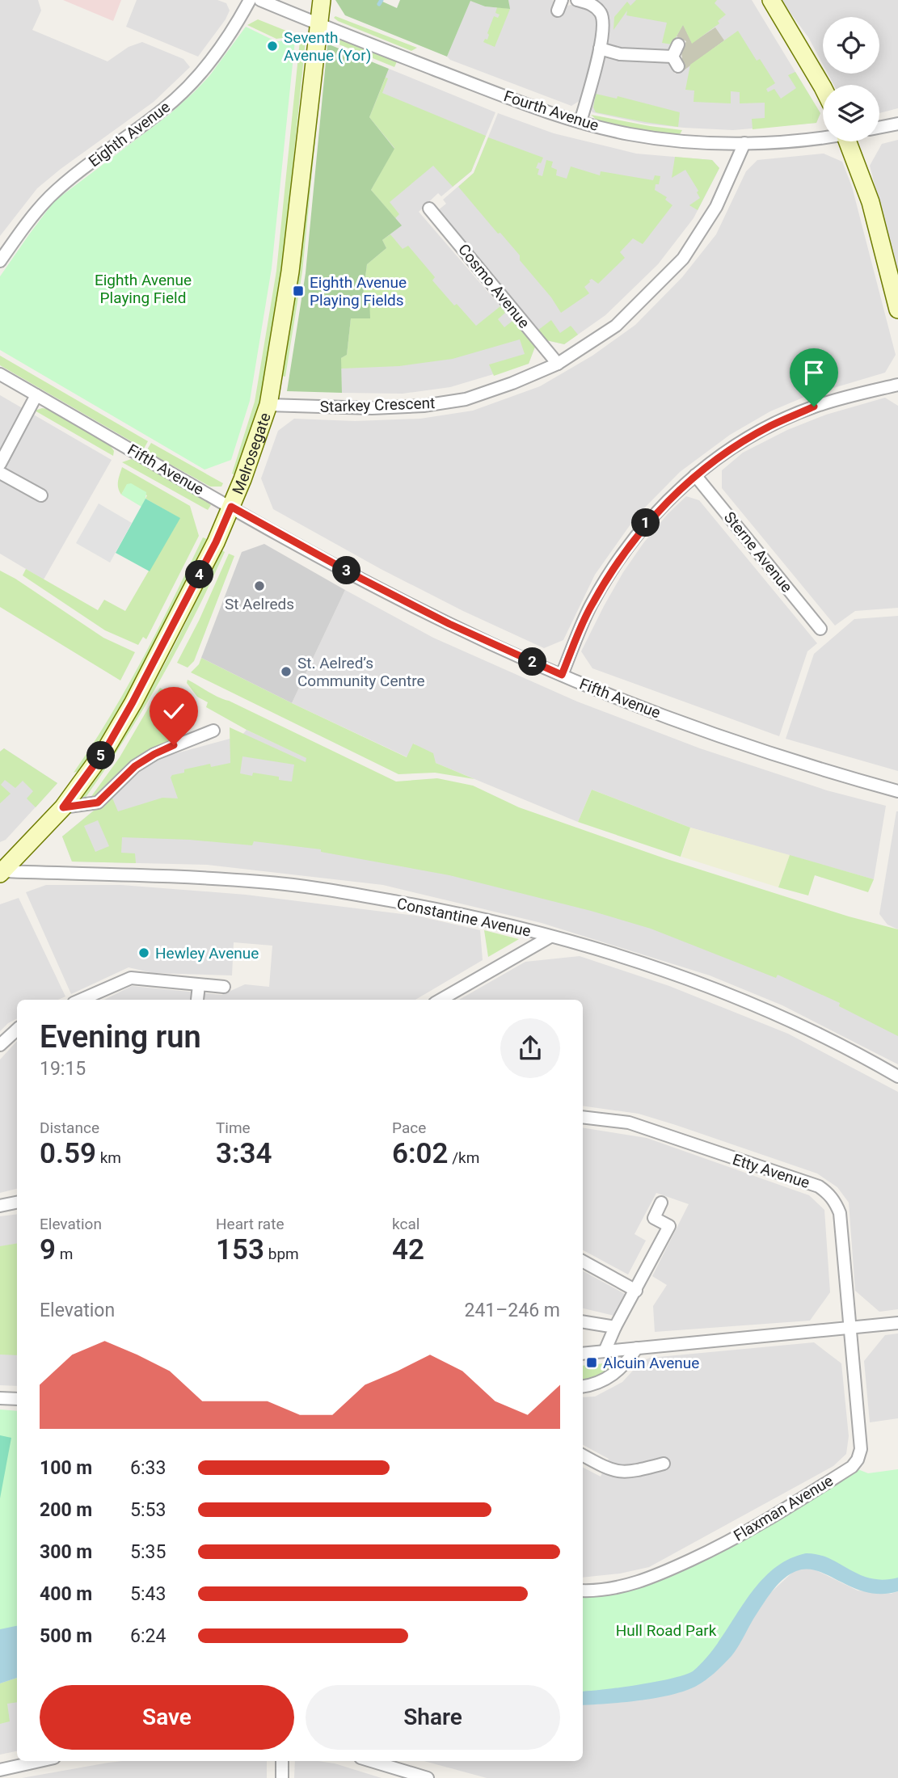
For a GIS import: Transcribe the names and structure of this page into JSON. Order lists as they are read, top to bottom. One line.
{"streets":{"street":["Fourth Avenue","Eighth Avenue","Cosmo Avenue","Starkey Crescent","Melrosegate","Fifth Avenue","Sterne Avenue","Constantine Avenue","Etty Avenue","Flaxman Avenue"]},"crossings":[["Fourth Avenue","Starkey Crescent"],["Fourth Avenue","Melrosegate"],["Cosmo Avenue","Starkey Crescent"],["Starkey Crescent","Melrosegate"],["Melrosegate","Fifth Avenue"],["Melrosegate","Constantine Avenue"],["Etty Avenue","Flaxman Avenue"]],"parks":["Eighth Avenue Playing Field","Hull Road Park"],"places":{"other":["Seventh Avenue (Yor)","St Aelreds","St. Aelred’s Community Centre","Hewley Avenue"],"transit":["Eighth Avenue Playing Fields","Alcuin Avenue"]},"page":{"pins":["1","3","4","2","5"],"heading":["Evening run","19:15"],"stats":[["Distance","0.59 km"],["Time","3:34"],["Pace","6:02 /km"],["Elevation","9 m"],["Heart rate","153 bpm"],["kcal","42"]],"chart":["Elevation","241–246 m"],"list":[{"name":"100 m","note":"6:33"},{"name":"200 m","note":"5:53"},{"name":"300 m","note":"5:35"},{"name":"400 m","note":"5:43"},{"name":"500 m","note":"6:24"}],"buttons":["Save","Share"]}}
